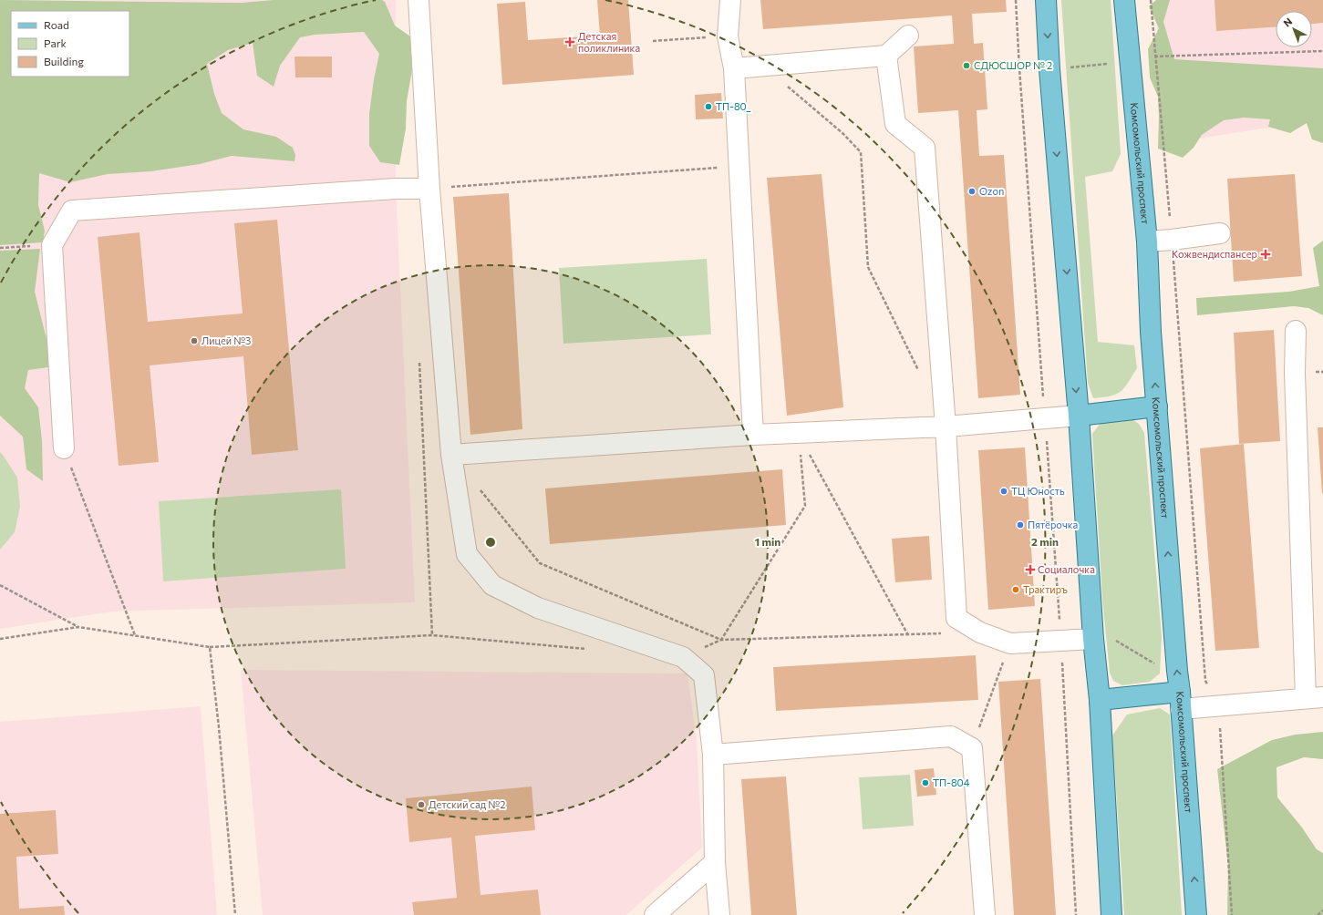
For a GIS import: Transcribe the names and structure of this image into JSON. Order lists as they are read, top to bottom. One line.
{"streets":{"main road":["Комсомольский проспект"]},"places":{"health":["Детская поликлиника","Кожвендиспансер","Социалочка"],"other":["СДЮСШОР № 2","ТП-80_","Ozon","Лицей №3","ТЦ Юность","Пятёрочка","Трактиръ","ТП-804","Детский сад №2"]},"legend":["Road","Park","Building"],"north":"top left","rings":["1 min","2 min"]}
